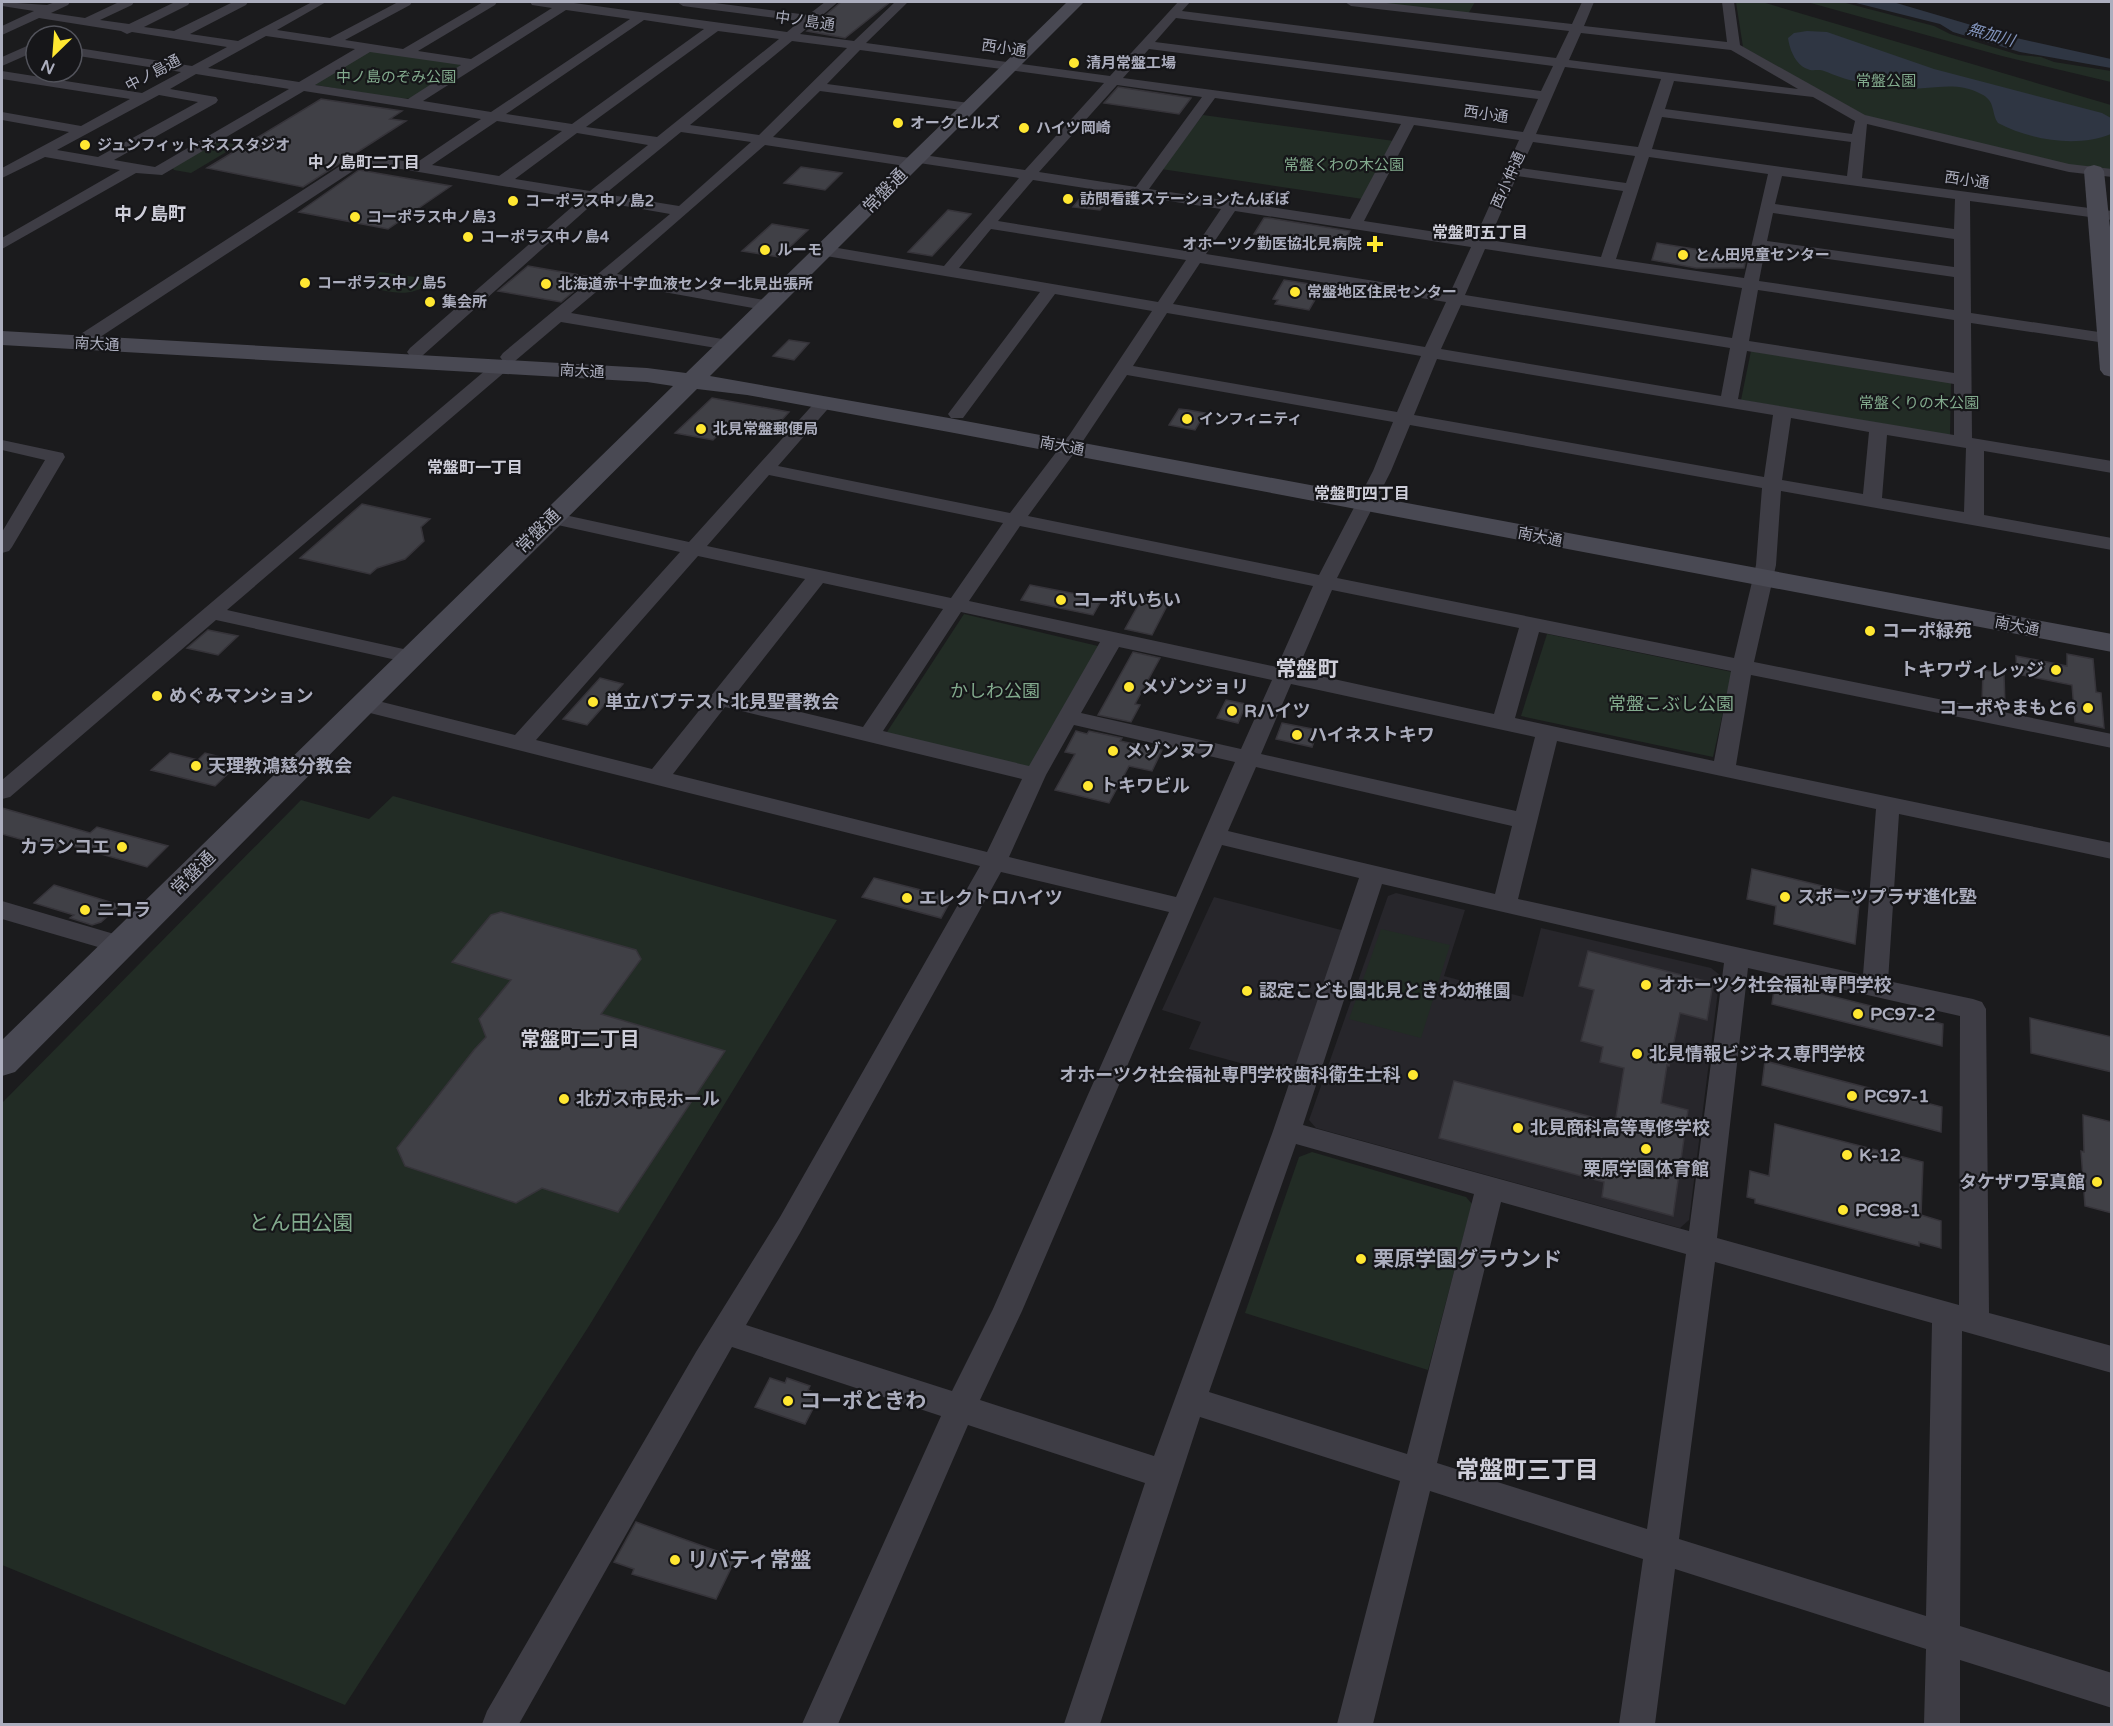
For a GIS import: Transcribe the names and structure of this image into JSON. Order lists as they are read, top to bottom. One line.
{"streets":{"street":["中ノ島通","西小通","西小仲通","常盤通","南大通"]},"crossings":[["中ノ島通","西小通"],["西小通","西小仲通"],["西小通","常盤通"],["西小仲通","南大通"],["常盤通","南大通"]],"districts":["中ノ島町二丁目","中ノ島町","常盤町五丁目","常盤町一丁目","常盤町四丁目","常盤町","常盤町二丁目","常盤町三丁目"],"water":["無加川"],"parks":["中ノ島のぞみ公園","常盤公園","常盤くわの木公園","常盤くりの木公園","かしわ公園","常盤こぶし公園","とん田公園"],"places":{"other":["清月常盤工場","オークヒルズ","ハイツ岡崎","ジュンフィットネススタジオ","訪問看護ステーションたんぽぽ","コーポラス中ノ島2","コーポラス中ノ島3","コーポラス中ノ島4","ルーモ","とん田児童センター","コーポラス中ノ島5","北海道赤十字血液センター北見出張所","常盤地区住民センター","集会所","インフィニティ","北見常盤郵便局","コーポいちい","コーポ緑苑","トキワヴィレッジ","メゾンジョリ","めぐみマンション","単立バプテスト北見聖書教会","コーポやまもと6","Rハイツ","ハイネストキワ","メゾンヌフ","天理教鴻慈分教会","トキワビル","カランコエ","スポーツプラザ進化塾","エレクトロハイツ","ニコラ","オホーツク社会福祉専門学校","認定こども園北見ときわ幼稚園","PC97-2","北見情報ビジネス専門学校","オホーツク社会福祉専門学校歯科衛生士科","PC97-1","北ガス市民ホール","北見商科高等専修学校","栗原学園体育館","K-12","タケザワ写真館","PC98-1","栗原学園グラウンド","コーポときわ","リバティ常盤"],"health":["オホーツク勤医協北見病院"]},"north":"bottom left"}
